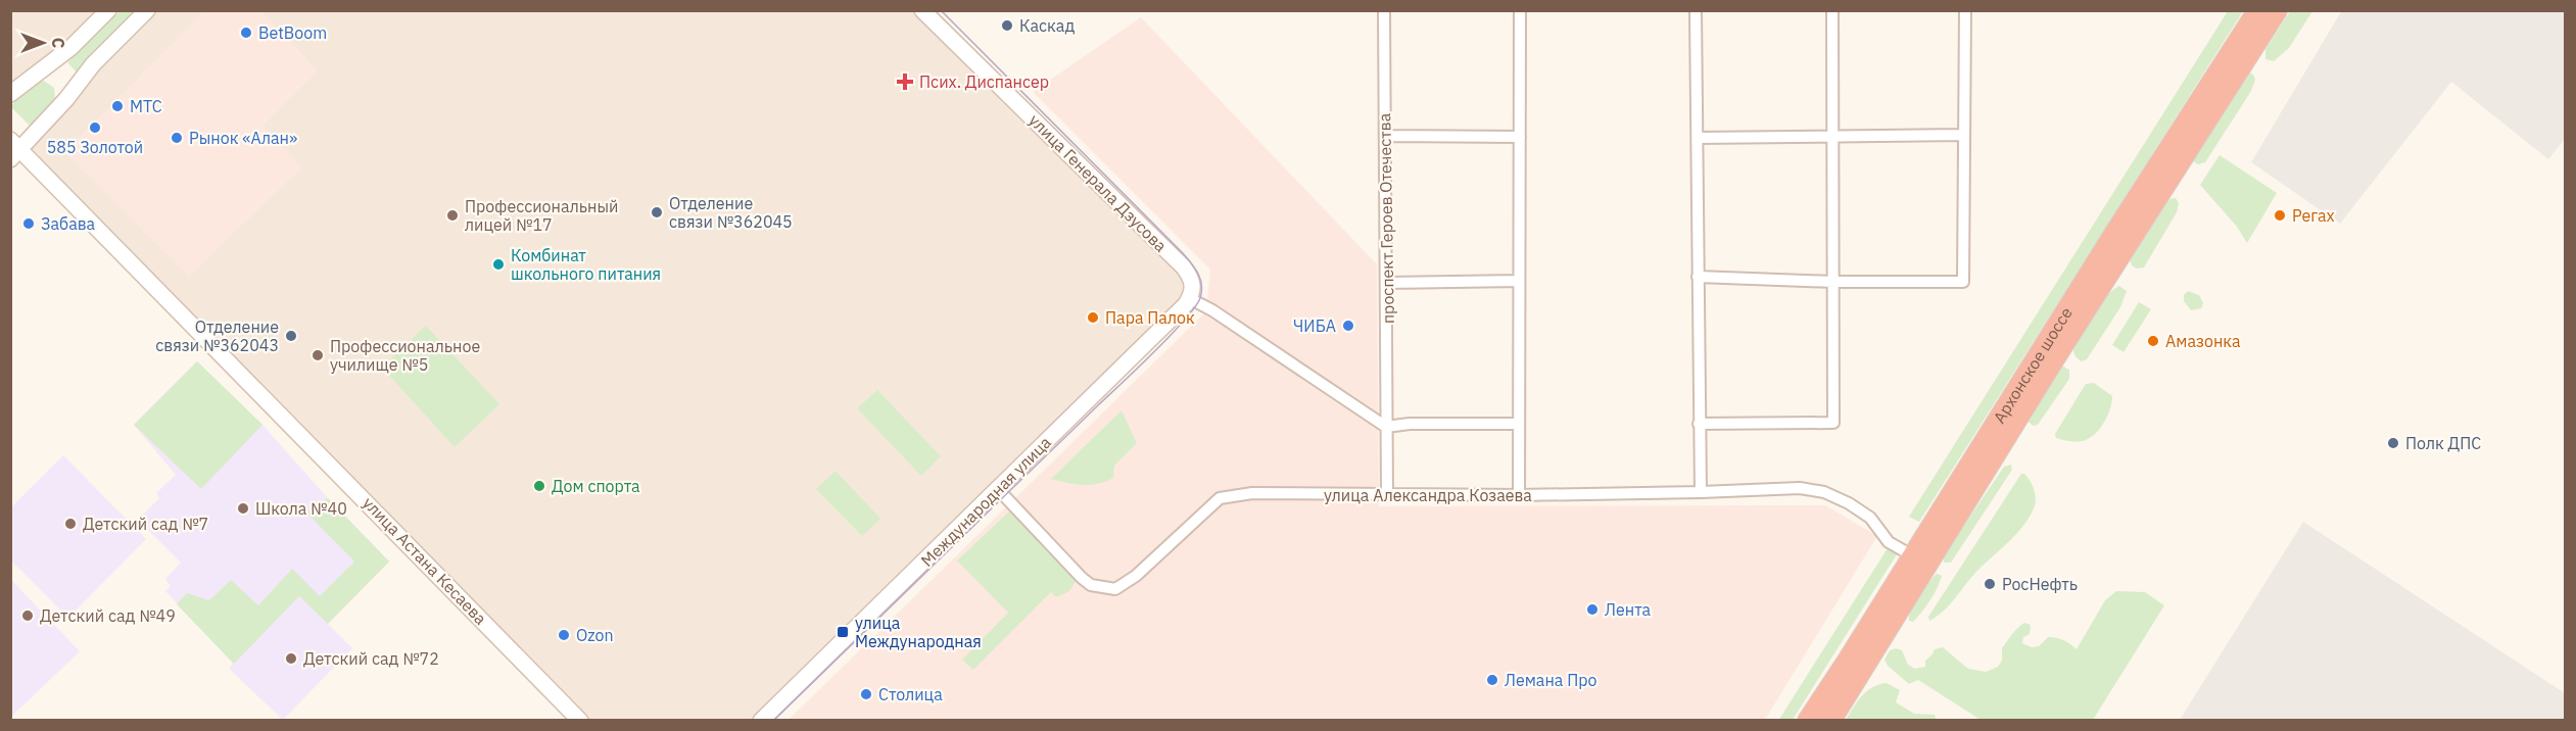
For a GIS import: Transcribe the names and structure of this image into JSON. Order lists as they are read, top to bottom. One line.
{"streets":{"highway":["Архонское шоссе"],"street":["улица Генерала Дзусова","проспект Героев Отечества","улица Александра Козаева","Международная улица","улица Астана Кесаева"]},"crossings":[["улица Генерала Дзусова","Международная улица"],["проспект Героев Отечества","улица Александра Козаева"],["Архонское шоссе","улица Александра Козаева"],["улица Александра Козаева","Международная улица"]],"places":{"other":["Каскад","BetBoom","МТС","585 Золотой","Рынок «Алан»","Отделение связи №362045","Профессиональный лицей №17","Регах","Забава","Комбинат школьного питания","Пара Палок","ЧИБА","Отделение связи №362043","Амазонка","Профессиональное училище №5","Полк ДПС","Дом спорта","Школа №40","Детский сад №7","РосНефть","Лента","Детский сад №49","Ozon","Детский сад №72","Лемана Про","Столица"],"health":["Псих. Диспансер"],"transit":["улица Международная"]},"north":"right"}
